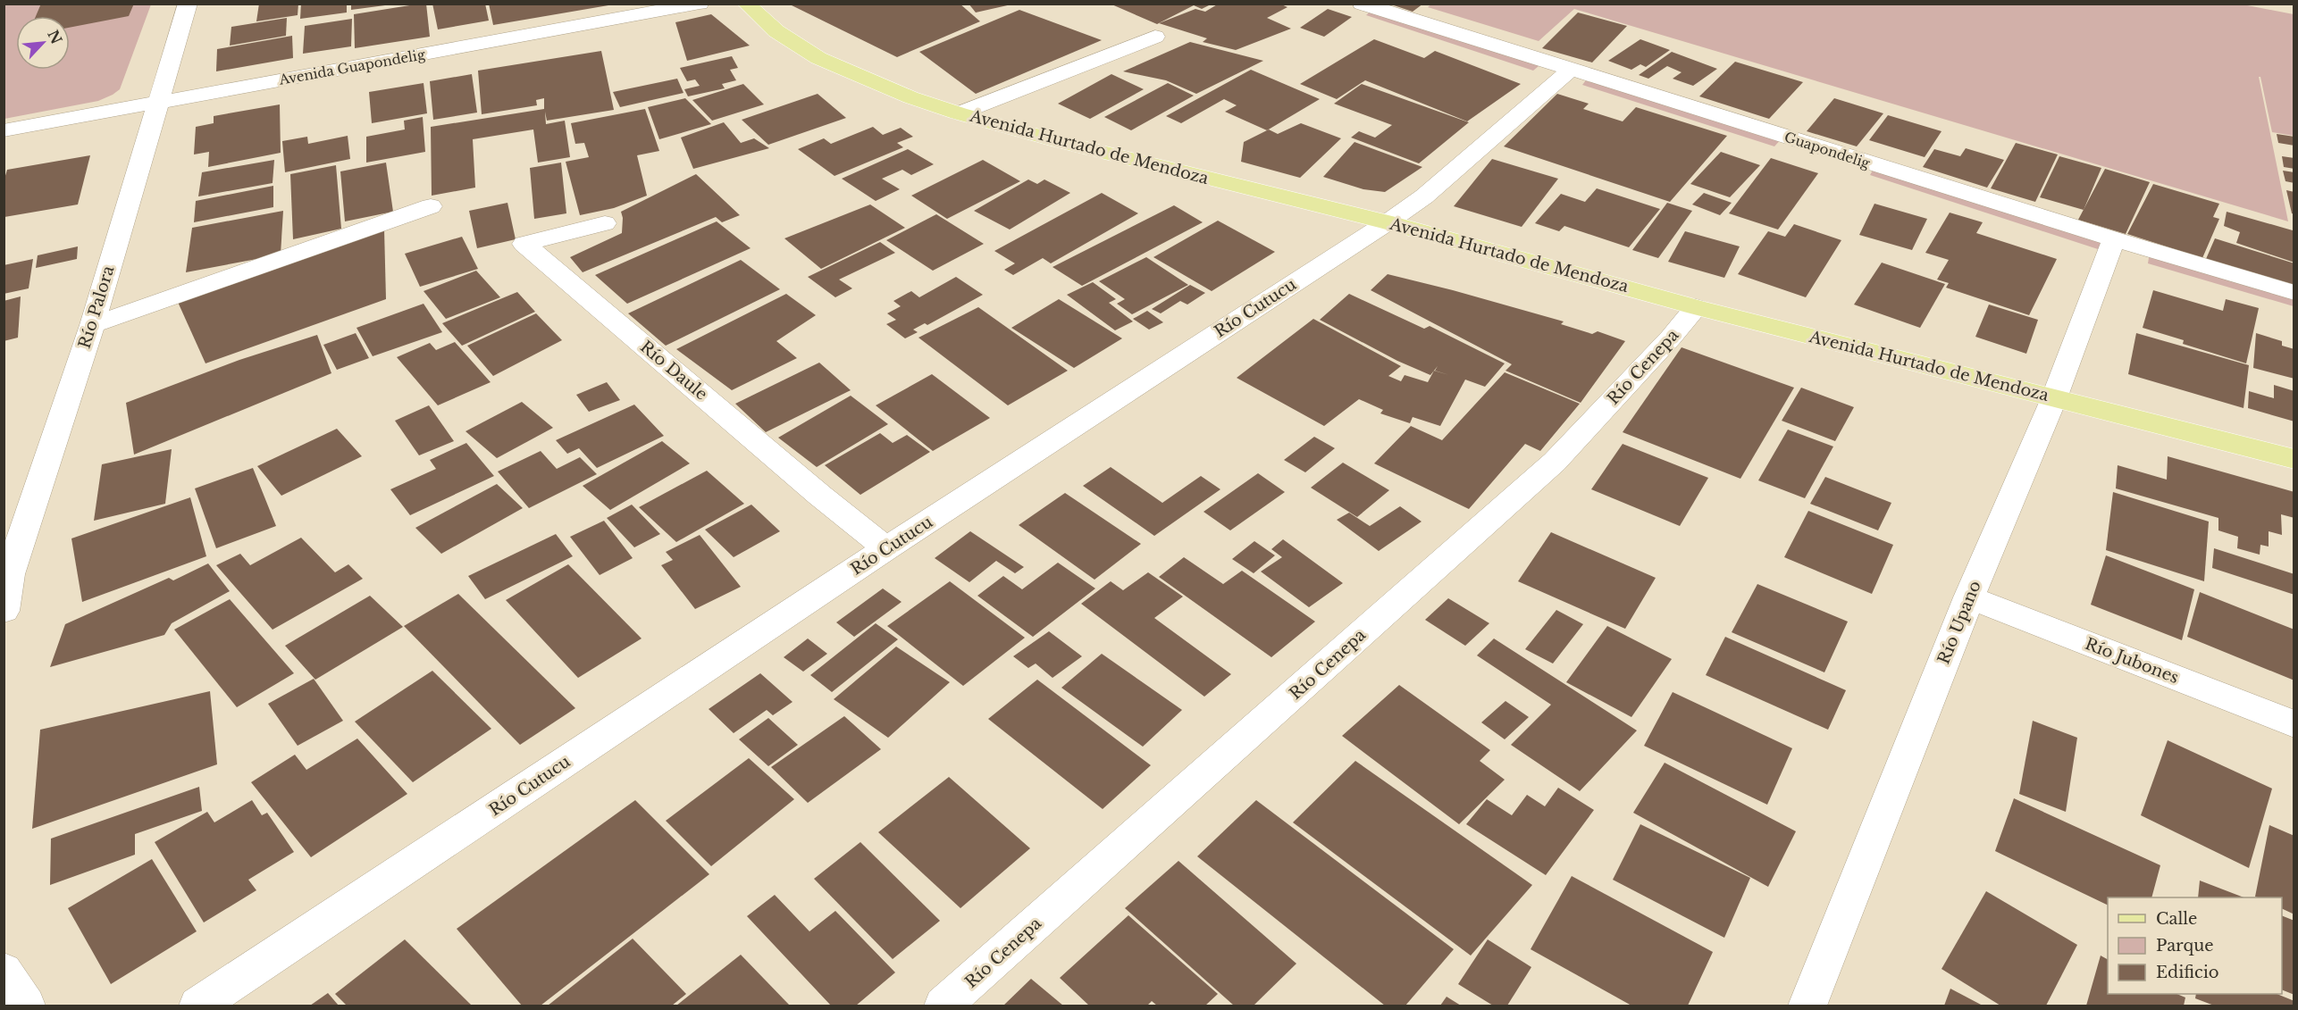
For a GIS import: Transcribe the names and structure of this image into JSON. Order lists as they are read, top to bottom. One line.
{"streets":{"main road":["Avenida Hurtado de Mendoza"],"street":["Avenida Guapondelig","Guapondelig","Río Palora","Río Cutucu","Río Cenepa","Río Daule","Río Upano","Río Jubones"]},"crossings":[["Avenida Guapondelig","Río Palora"],["Avenida Hurtado de Mendoza","Río Cutucu"],["Avenida Hurtado de Mendoza","Río Cenepa"],["Avenida Hurtado de Mendoza","Río Upano"],["Guapondelig","Río Cutucu"],["Guapondelig","Río Upano"],["Río Cutucu","Río Daule"],["Río Upano","Río Jubones"]],"legend":["Calle","Parque","Edificio"],"north":"top right"}
